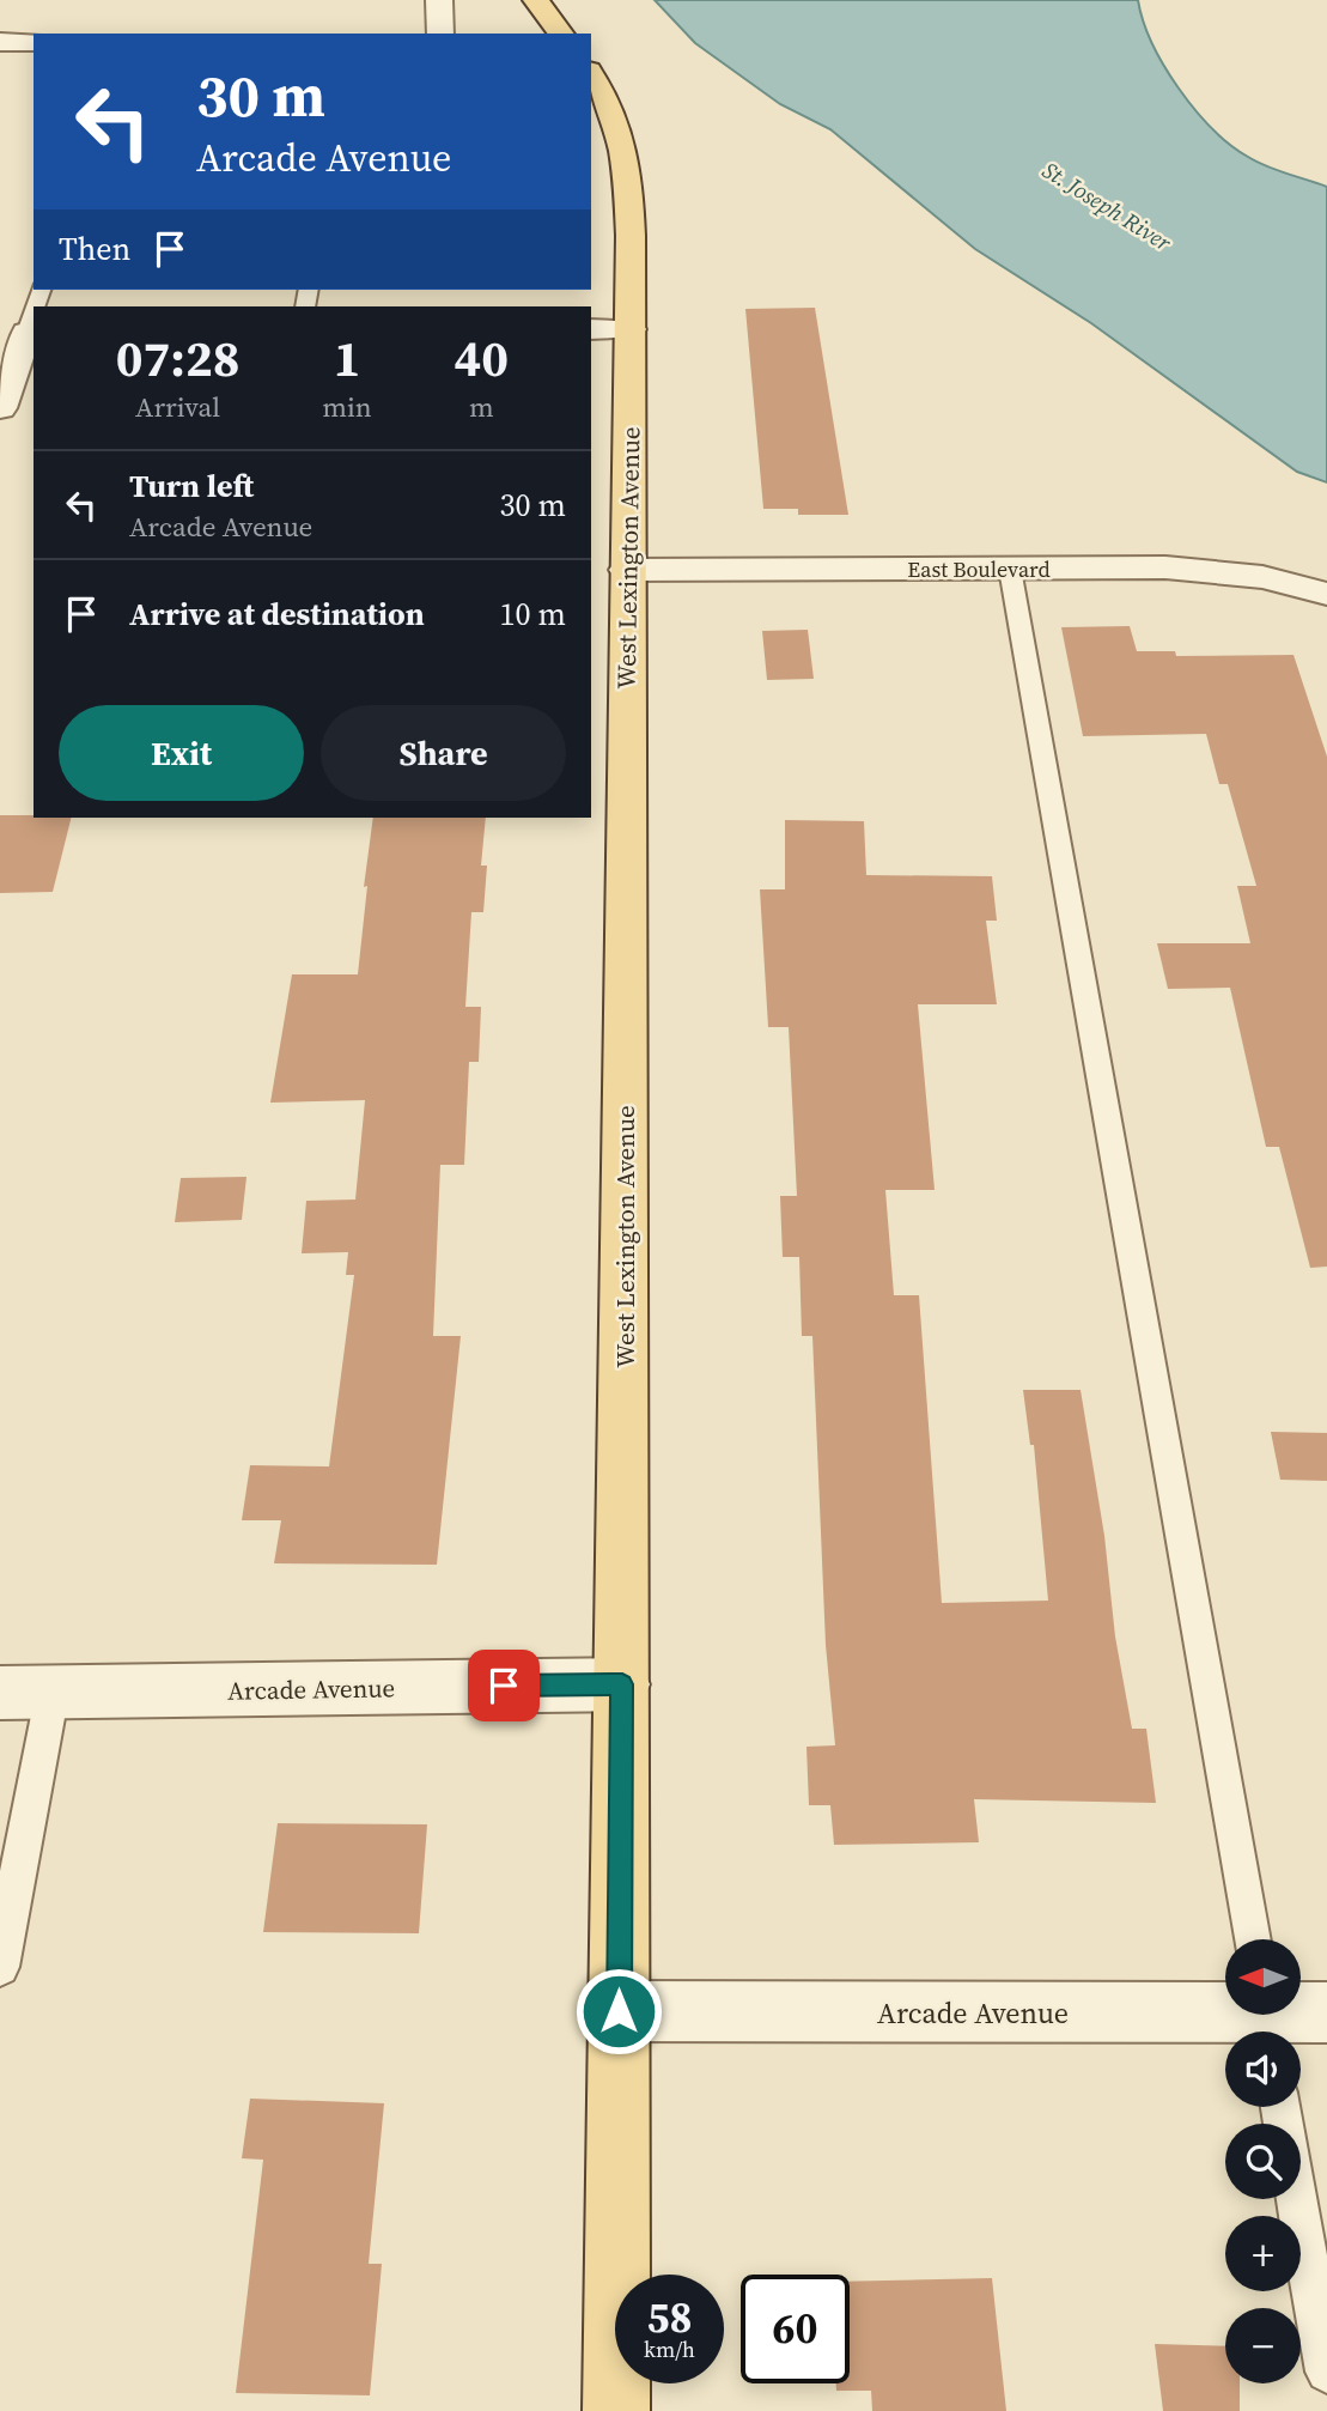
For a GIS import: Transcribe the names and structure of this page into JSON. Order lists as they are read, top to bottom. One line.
{"streets":{"main road":["West Lexington Avenue"],"street":["East Boulevard","Arcade Avenue"]},"crossings":[["West Lexington Avenue","East Boulevard"],["West Lexington Avenue","Arcade Avenue"]],"water":["St. Joseph River"],"north":"left","page":{"turn":["30 m","Arcade Avenue"],"then":"Then","eta":["07:28","Arrival","1","min","40","m"],"list":[{"name":"Turn left","note":"Arcade Avenue","value":"30 m"},{"name":"Arrive at destination","value":"10 m"}],"buttons":["Exit","Share"],"map_buttons":["+","−"],"speed":"58 km/h","limit":"60"}}
